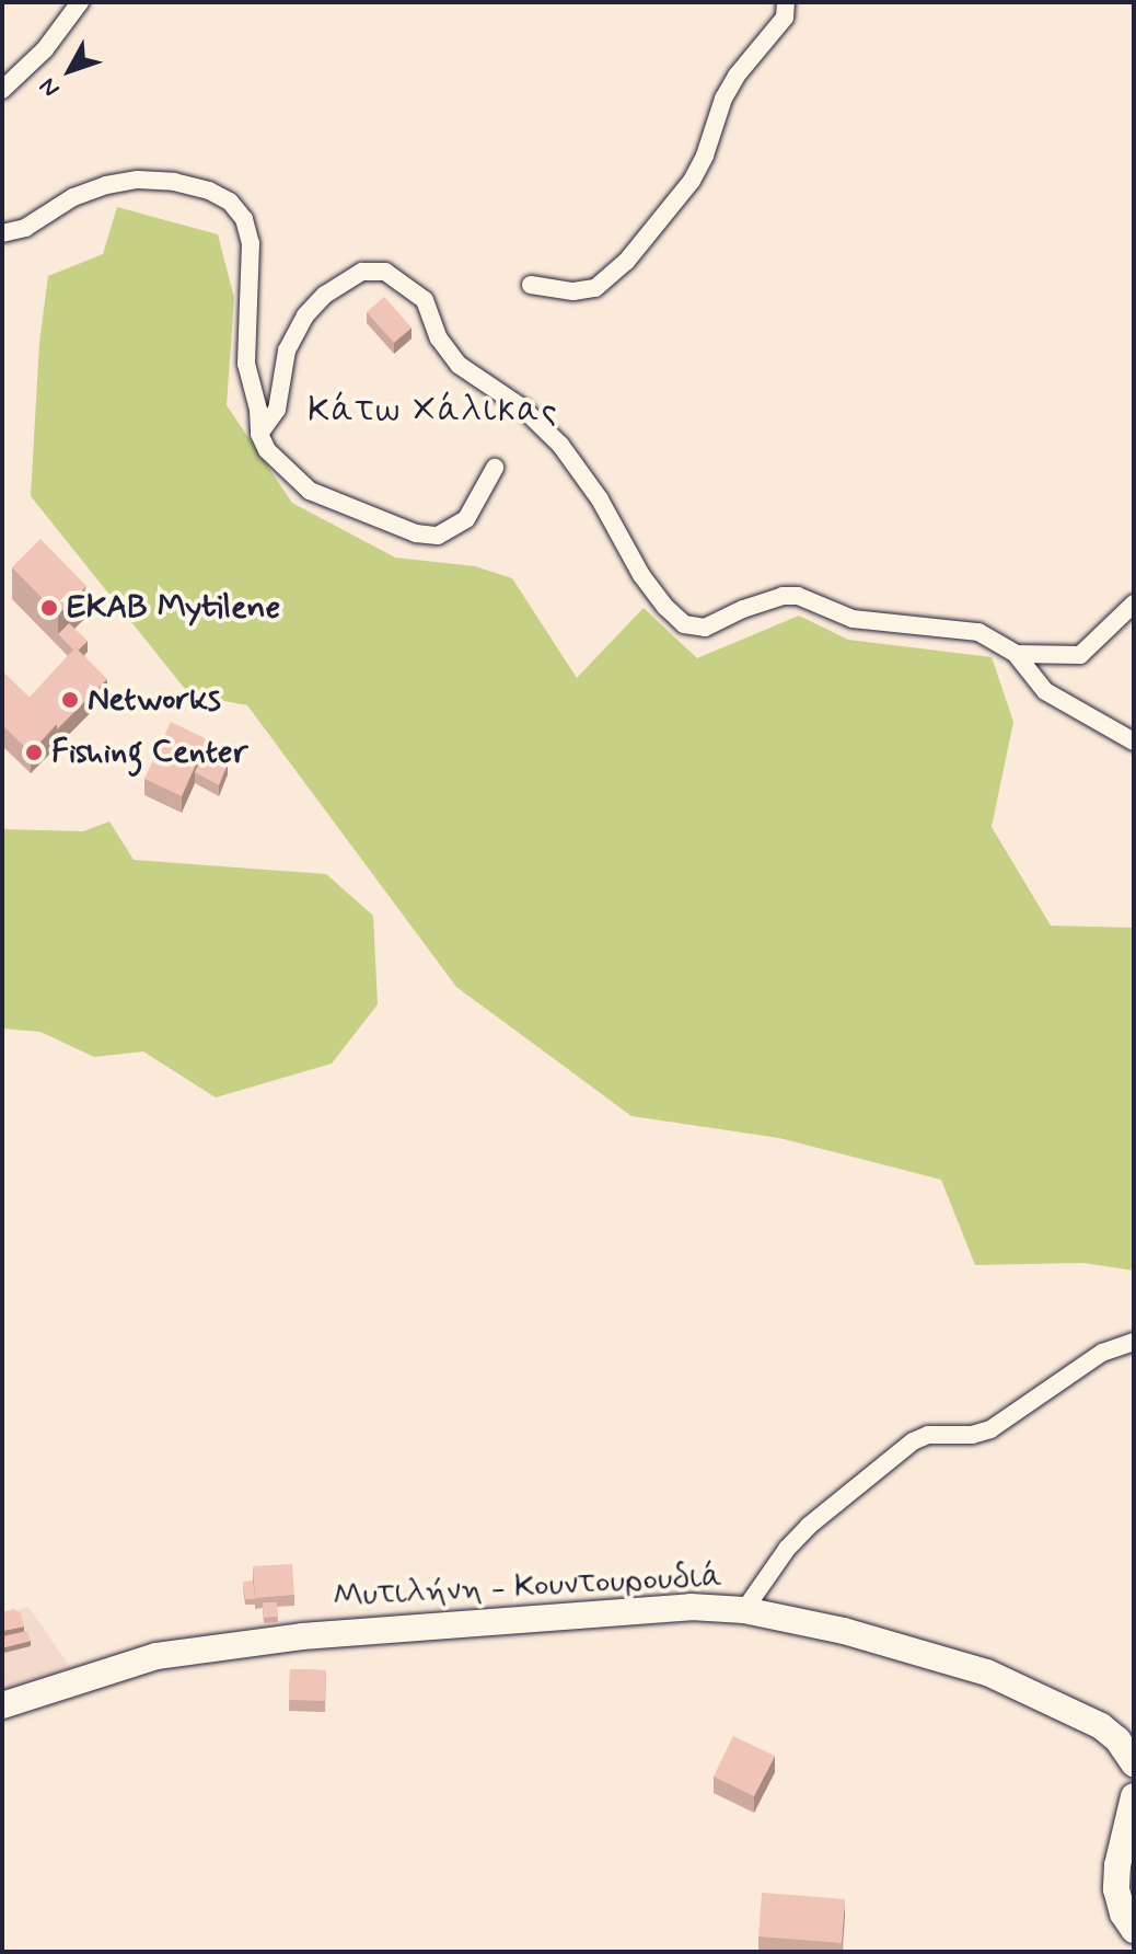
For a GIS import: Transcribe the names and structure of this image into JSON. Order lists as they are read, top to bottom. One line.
{"streets":{"main road":["Μυτιλήνη - Κουντουρουδιά"]},"districts":["Κάτω Χάλικας"],"places":["ΕΚΑΒ Mytilene","Networks","Fishing Center"],"north":"bottom left"}
